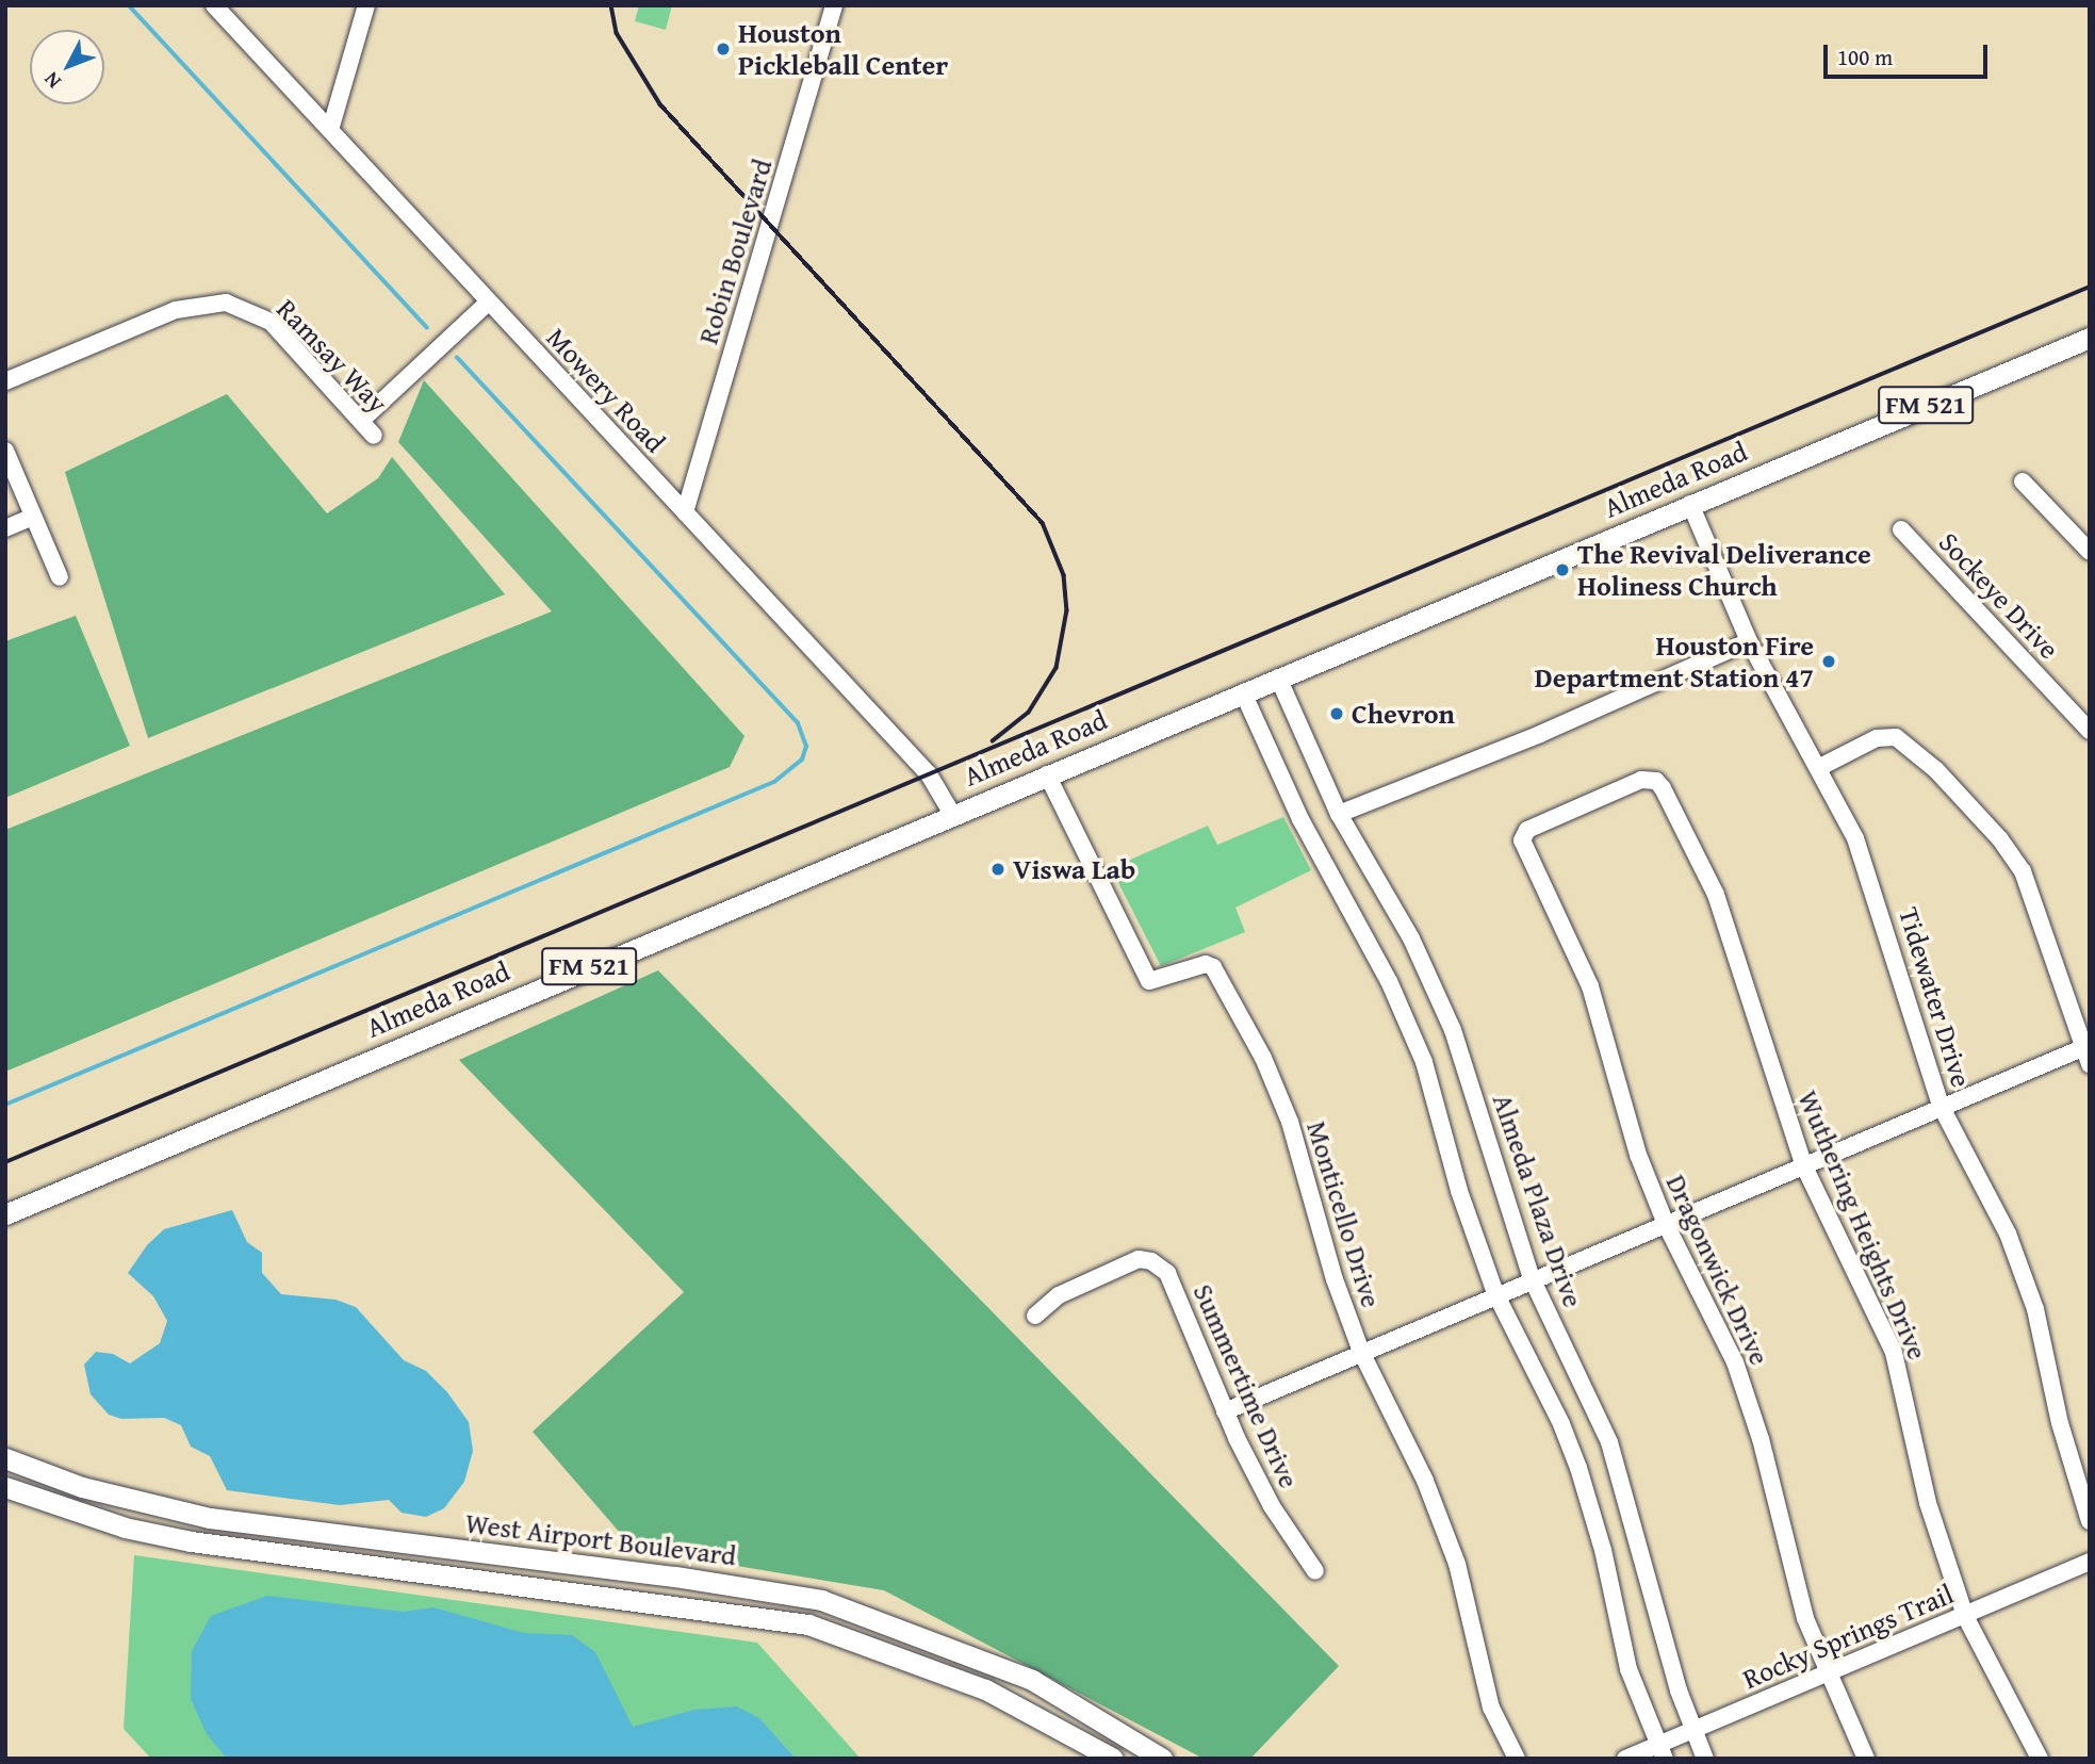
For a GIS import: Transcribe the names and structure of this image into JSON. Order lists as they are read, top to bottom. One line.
{"streets":{"main road":["FM 521","Almeda Road","West Airport Boulevard"],"street":["Robin Boulevard","Ramsay Way","Mowery Road","Sockeye Drive","Tidewater Drive","Almeda Plaza Drive","Monticello Drive","Wuthering Heights Drive","Dragonwick Drive","Summertime Drive","Rocky Springs Trail"]},"crossings":[["Robin Boulevard","Mowery Road"],["Mowery Road","Almeda Road"],["Almeda Road","Tidewater Drive"],["Almeda Road","Almeda Plaza Drive"],["Almeda Road","Monticello Drive"],["Almeda Plaza Drive","Rocky Springs Trail"],["Wuthering Heights Drive","Dragonwick Drive"],["Wuthering Heights Drive","Rocky Springs Trail"],["Dragonwick Drive","Rocky Springs Trail"]],"places":["Houston Pickleball Center","The Revival Deliverance Holiness Church","Houston Fire Department Station 47","Chevron","Viswa Lab"],"scale_bar":"100 m","north":"bottom left"}
